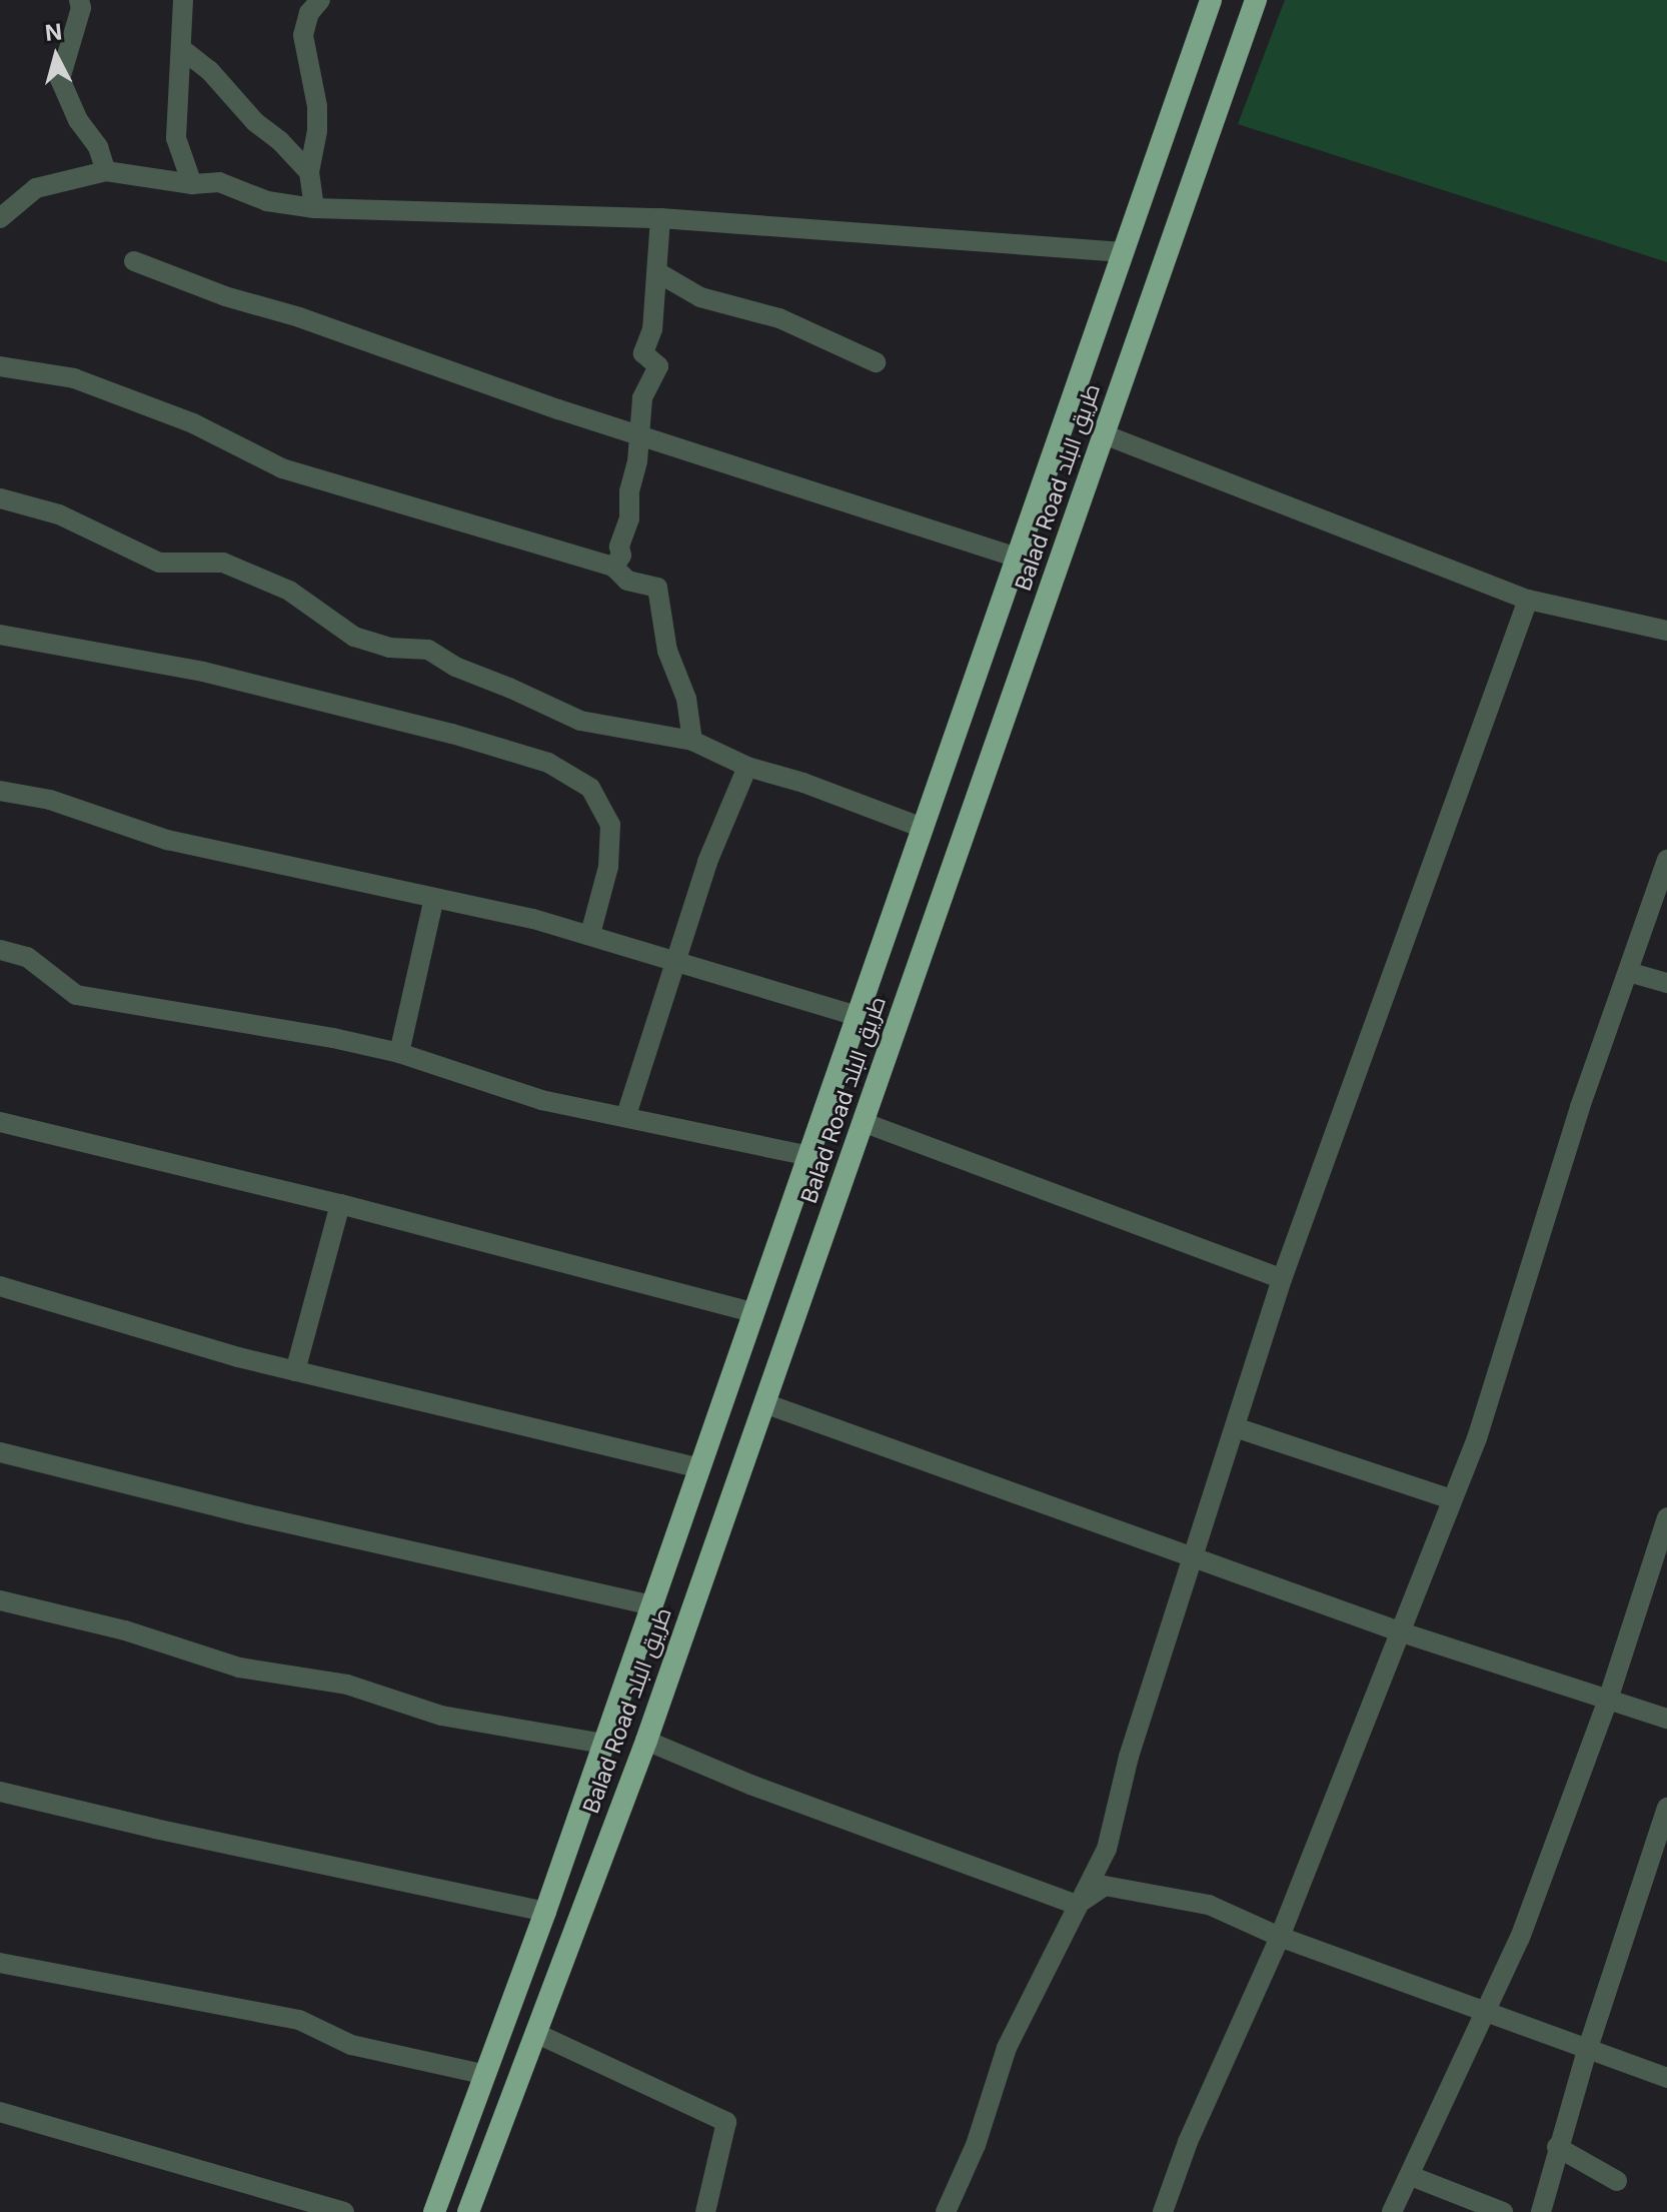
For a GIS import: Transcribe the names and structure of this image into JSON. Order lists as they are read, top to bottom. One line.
{"streets":{"highway":["Balad Road طريق البلد"]},"north":"top"}
